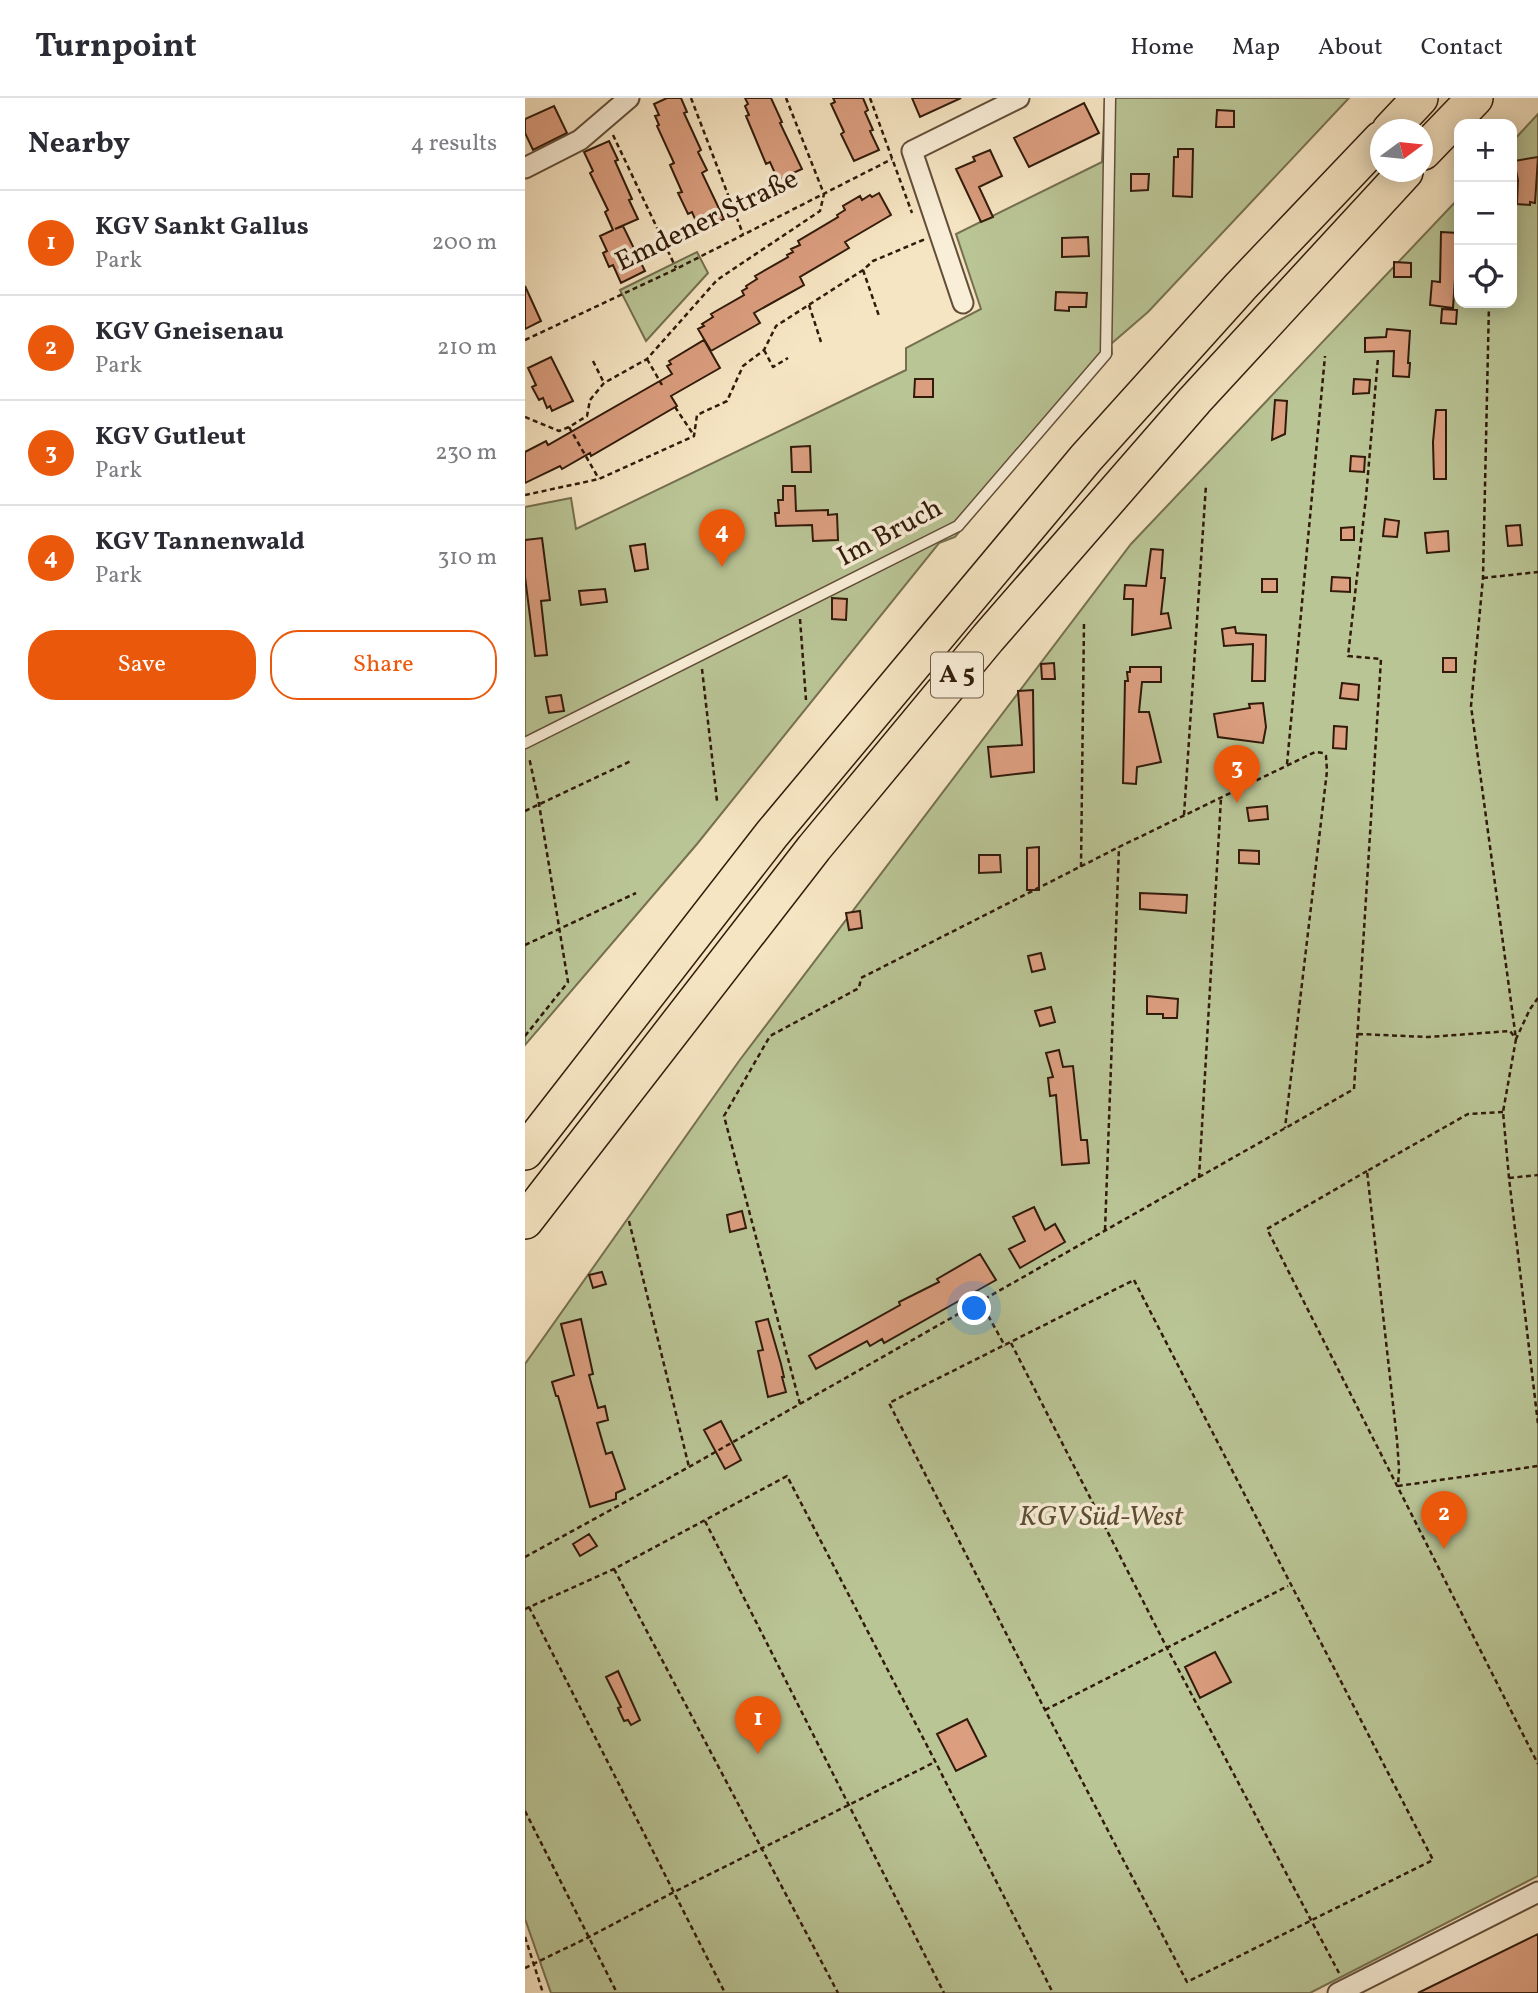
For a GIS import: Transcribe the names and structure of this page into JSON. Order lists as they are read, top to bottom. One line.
{"streets":{"highway":["A 5"],"lane":["Im Bruch"],"path":["Emdener Straße"]},"parks":["KGV Süd-West"],"north":"right","page":{"header":"Turnpoint","nav":["Home","Map","About","Contact"],"heading":["Nearby","4 results"],"map_buttons":["+","−"],"list":[{"mark":"1","name":"KGV Sankt Gallus","note":"Park","value":"200 m"},{"mark":"2","name":"KGV Gneisenau","note":"Park","value":"210 m"},{"mark":"3","name":"KGV Gutleut","note":"Park","value":"230 m"},{"mark":"4","name":"KGV Tannenwald","note":"Park","value":"310 m"}],"pins":["4","3","2","1"],"buttons":["Save","Share"]}}
